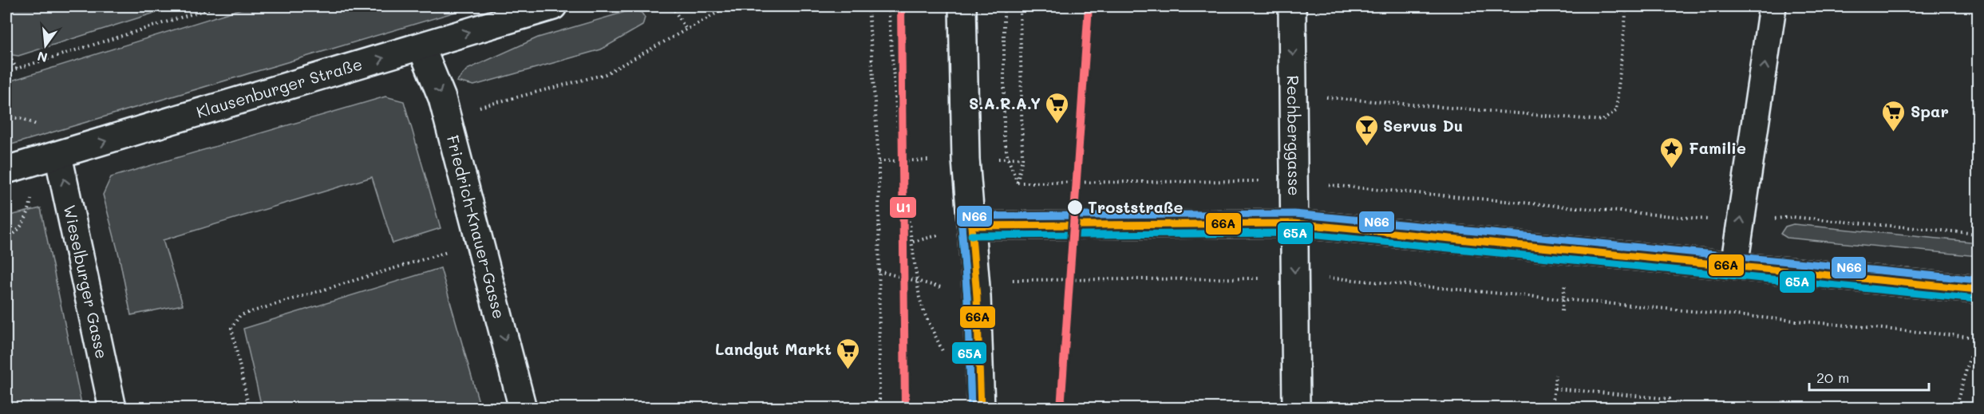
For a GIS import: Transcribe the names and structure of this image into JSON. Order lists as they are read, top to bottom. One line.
{"streets":{"street":["Klausenburger Straße","Rechberggasse","Friedrich-Knauer-Gasse","Wieselburger Gasse"]},"crossings":[["Klausenburger Straße","Friedrich-Knauer-Gasse"],["Klausenburger Straße","Wieselburger Gasse"]],"one_way":["Klausenburger Straße","Friedrich-Knauer-Gasse","Wieselburger Gasse"],"places":{"supermarket":["S.A.R.A.Y","Spar","Landgut Markt"],"bar":["Servus Du"],"place":["Familie"],"other":["Troststraße"]},"lines":["transit line U1","transit line N66","transit line 66A","transit line 65A"],"scale_bar":"20 m","north":"bottom"}
